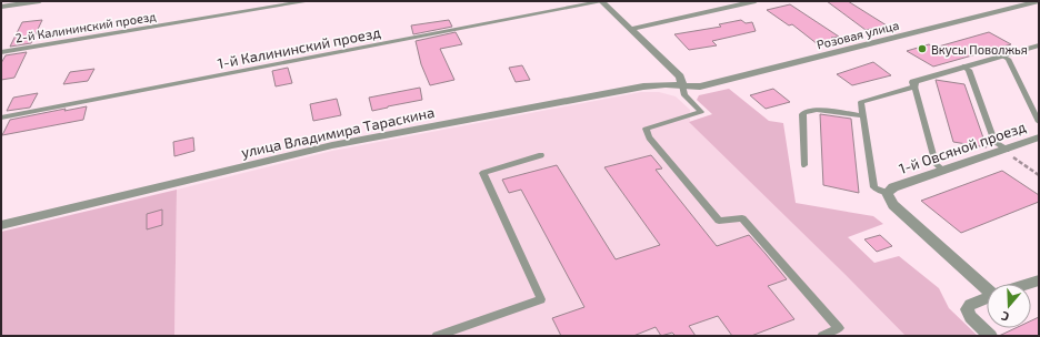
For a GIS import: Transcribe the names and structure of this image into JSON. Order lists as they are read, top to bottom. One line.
{"streets":{"street":["Розовая улица","улица Владимира Тараскина","1-й Овсяной проезд"],"lane":["2-й Калининский проезд","1-й Калининский проезд"]},"crossings":[["Розовая улица","улица Владимира Тараскина"]],"places":["Вкусы Поволжья"],"north":"bottom"}
